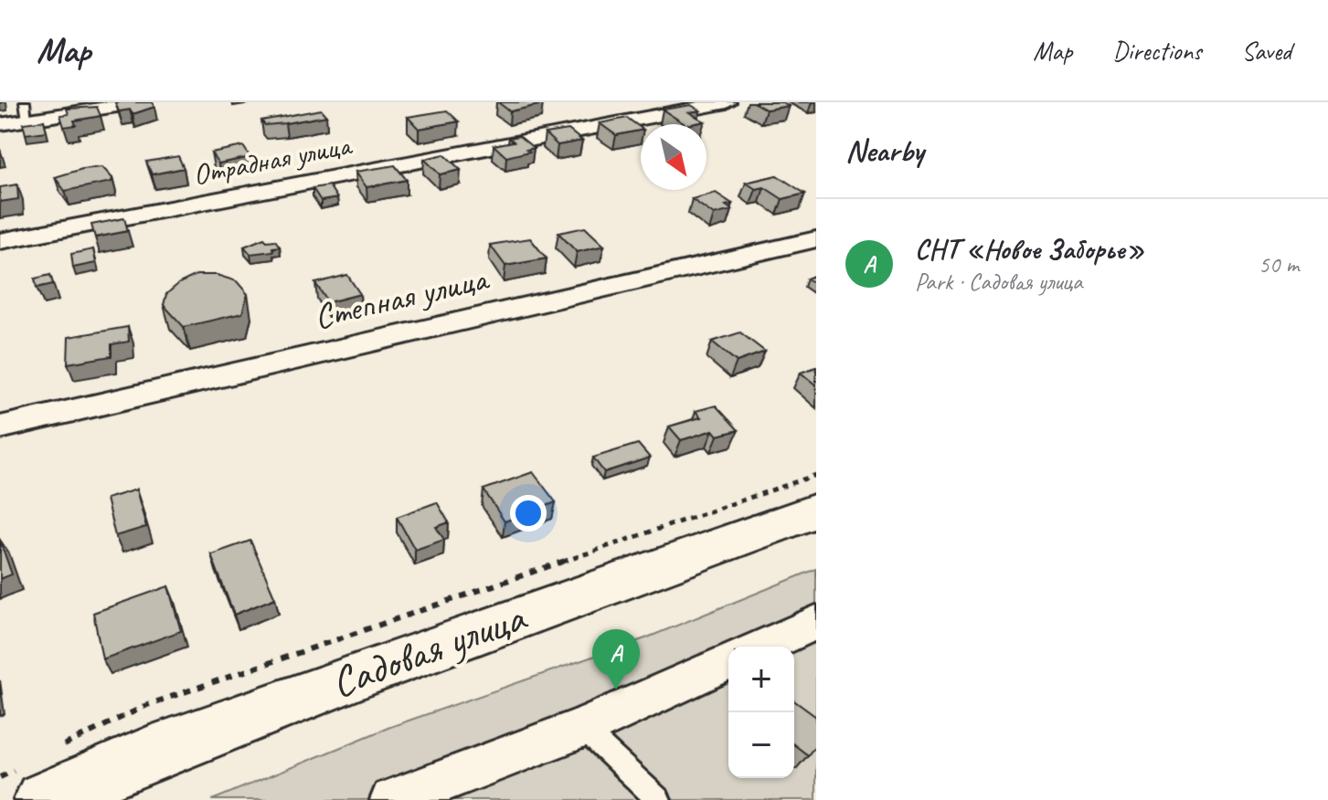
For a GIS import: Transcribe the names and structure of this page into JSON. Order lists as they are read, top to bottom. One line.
{"streets":{"main road":["Садовая улица"],"street":["Отрадная улица","Степная улица"]},"north":"bottom right","page":{"header":"Map","nav":["Map","Directions","Saved"],"heading":"Nearby","list":[{"mark":"A","name":"СНТ «Новое Заборье»","note":"Park · Садовая улица","value":"50 m"}],"pins":"A","map_buttons":["+","−"]}}
